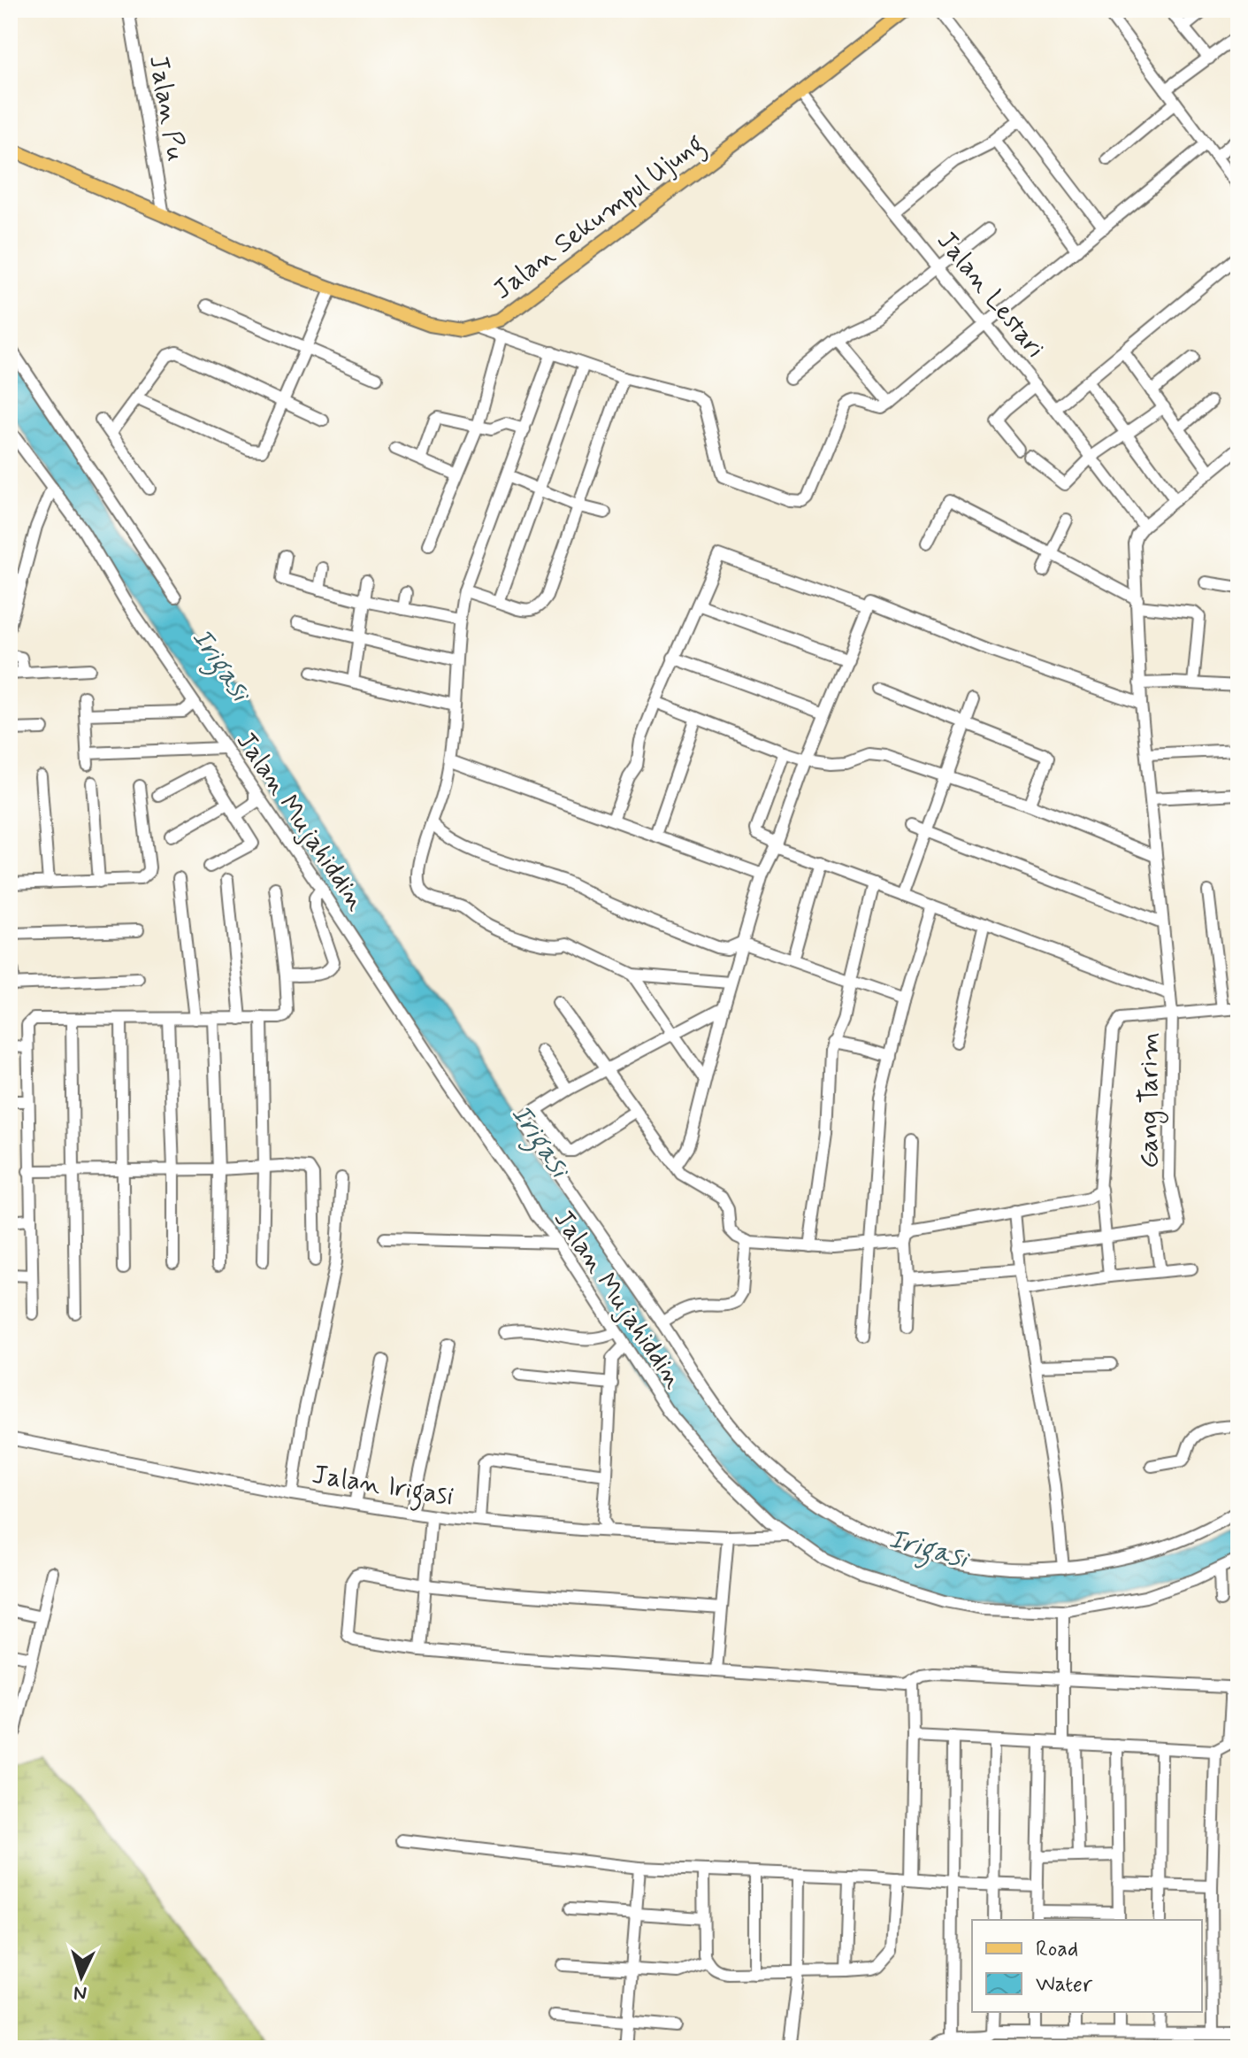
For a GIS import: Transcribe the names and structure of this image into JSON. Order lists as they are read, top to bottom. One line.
{"streets":{"main road":["Jalan Sekumpul Ujung"],"street":["Jalan Pu","Jalan Lestari","Jalan Mujahiddin","Gang Tarim","Jalan Irigasi"]},"crossings":[["Jalan Pu","Jalan Sekumpul Ujung"],["Jalan Sekumpul Ujung","Jalan Lestari"],["Jalan Lestari","Gang Tarim"],["Jalan Mujahiddin","Jalan Irigasi"]],"water":["Irigasi"],"legend":["Road","Water"],"north":"bottom"}
